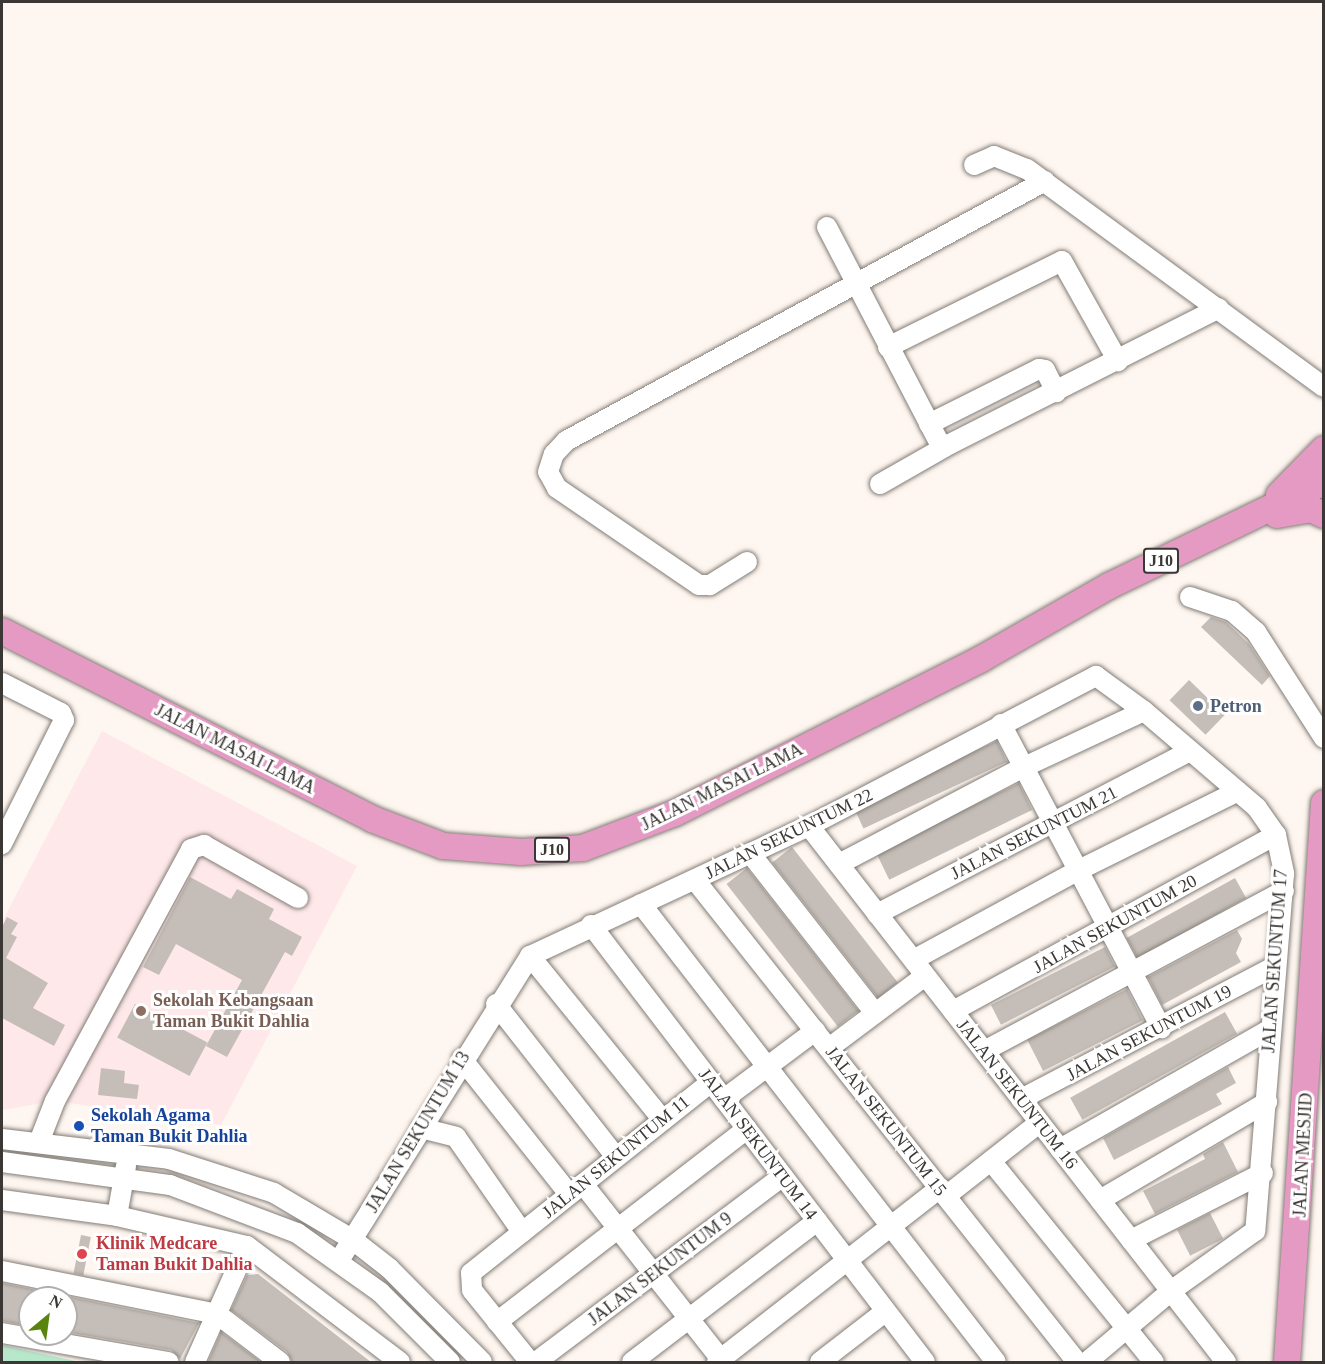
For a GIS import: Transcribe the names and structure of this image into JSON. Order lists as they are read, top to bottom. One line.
{"streets":{"main road":["J10","JALAN MASAI LAMA","JALAN MESJID"],"street":["JALAN SEKUNTUM 21","JALAN SEKUNTUM 22","JALAN SEKUNTUM 20","JALAN SEKUNTUM 17","JALAN SEKUNTUM 19","JALAN SEKUNTUM 16","JALAN SEKUNTUM 15","JALAN SEKUNTUM 13","JALAN SEKUNTUM 14","JALAN SEKUNTUM 11","JALAN SEKUNTUM 9"]},"crossings":[["JALAN SEKUNTUM 21","JALAN SEKUNTUM 16"],["JALAN SEKUNTUM 22","JALAN SEKUNTUM 16"],["JALAN SEKUNTUM 22","JALAN SEKUNTUM 15"],["JALAN SEKUNTUM 22","JALAN SEKUNTUM 13"],["JALAN SEKUNTUM 22","JALAN SEKUNTUM 14"],["JALAN SEKUNTUM 20","JALAN SEKUNTUM 17"],["JALAN SEKUNTUM 20","JALAN SEKUNTUM 16"],["JALAN SEKUNTUM 17","JALAN SEKUNTUM 19"],["JALAN SEKUNTUM 17","JALAN SEKUNTUM 16"],["JALAN SEKUNTUM 19","JALAN SEKUNTUM 16"],["JALAN SEKUNTUM 14","JALAN SEKUNTUM 11"],["JALAN SEKUNTUM 14","JALAN SEKUNTUM 9"]],"places":["Petron","Sekolah Kebangsaan Taman Bukit Dahlia","Sekolah Agama Taman Bukit Dahlia","Klinik Medcare Taman Bukit Dahlia"],"north":"top right"}
